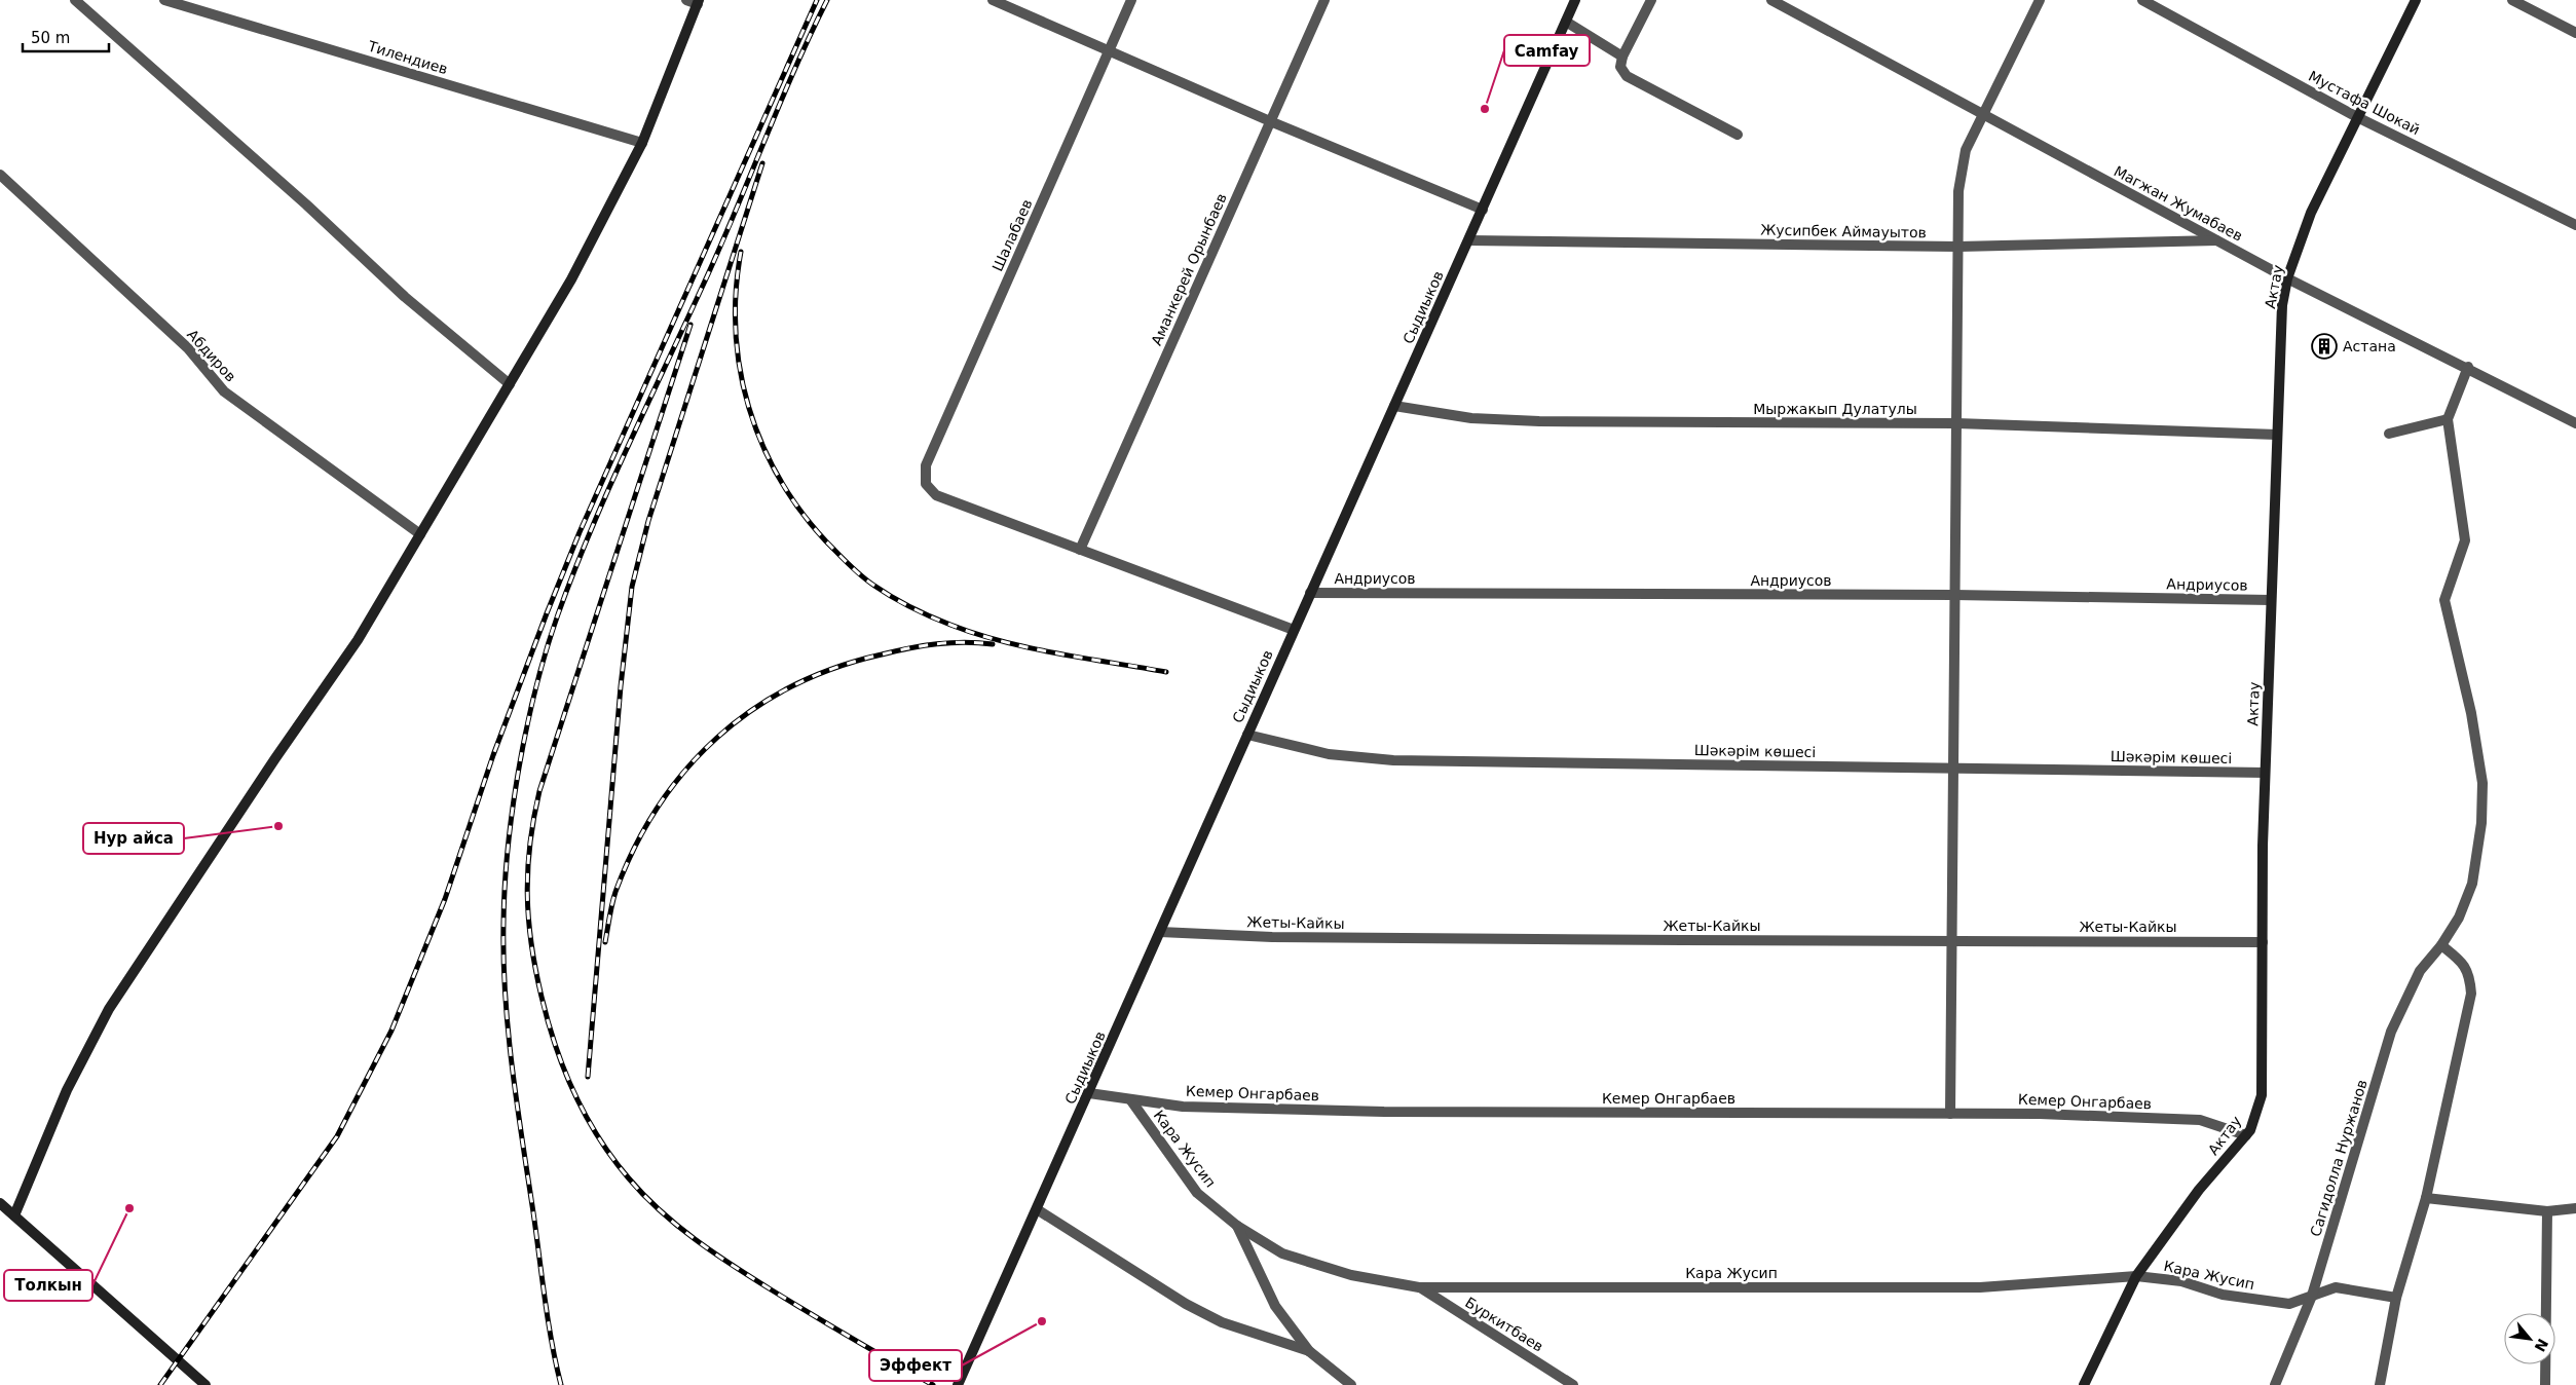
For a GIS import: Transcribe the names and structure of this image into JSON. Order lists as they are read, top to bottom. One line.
{"streets":{"street":["Тилендиев","Мустафа Шокай","Магжан Жумабаев","Жусипбек Аймауытов","Шалабаев","Аманкерей Орынбаев","Актау","Сыдиыков","Абдиров","Мыржакып Дулатулы","Андриусов","Шәкәрім көшесі","Жеты-Кайкы","Кемер Онгарбаев","Кара Жусип","Сагидолла Нуржанов","Буркитбаев"]},"crossings":[["Мустафа Шокай","Актау"],["Магжан Жумабаев","Жусипбек Аймауытов"],["Магжан Жумабаев","Актау"],["Жусипбек Аймауытов","Сыдиыков"],["Шалабаев","Аманкерей Орынбаев"],["Актау","Мыржакып Дулатулы"],["Актау","Андриусов"],["Актау","Шәкәрім көшесі"],["Актау","Жеты-Кайкы"],["Актау","Кемер Онгарбаев"],["Актау","Кара Жусип"],["Сыдиыков","Мыржакып Дулатулы"],["Сыдиыков","Андриусов"],["Сыдиыков","Шәкәрім көшесі"],["Сыдиыков","Жеты-Кайкы"],["Сыдиыков","Кемер Онгарбаев"],["Кемер Онгарбаев","Кара Жусип"],["Кара Жусип","Сагидолла Нуржанов"],["Кара Жусип","Буркитбаев"]],"places":{"other":["Camfay","Нур айса","Толкын","Эффект"],"building":["Астана"]},"scale_bar":"50 m","north":"bottom right"}
